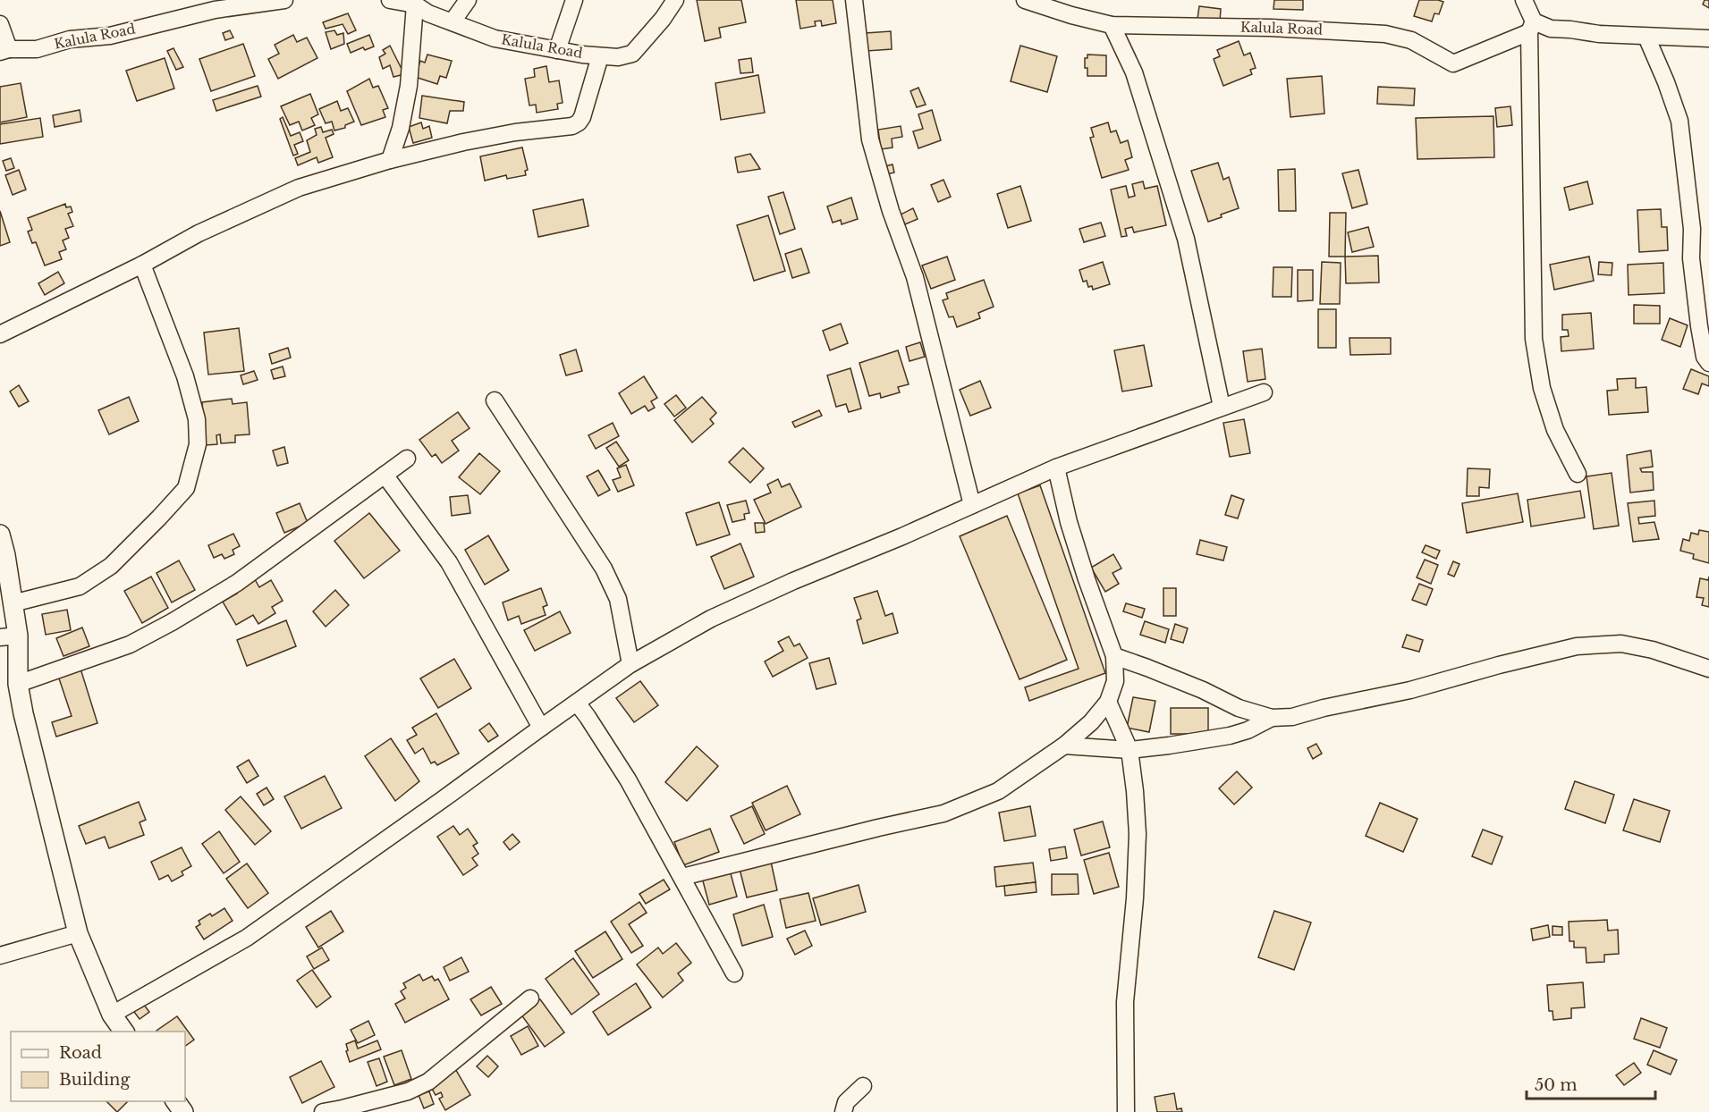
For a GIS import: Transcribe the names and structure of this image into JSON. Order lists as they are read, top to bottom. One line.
{"streets":{"street":["Kalula Road"]},"legend":["Road","Building"],"scale_bar":"50 m"}
